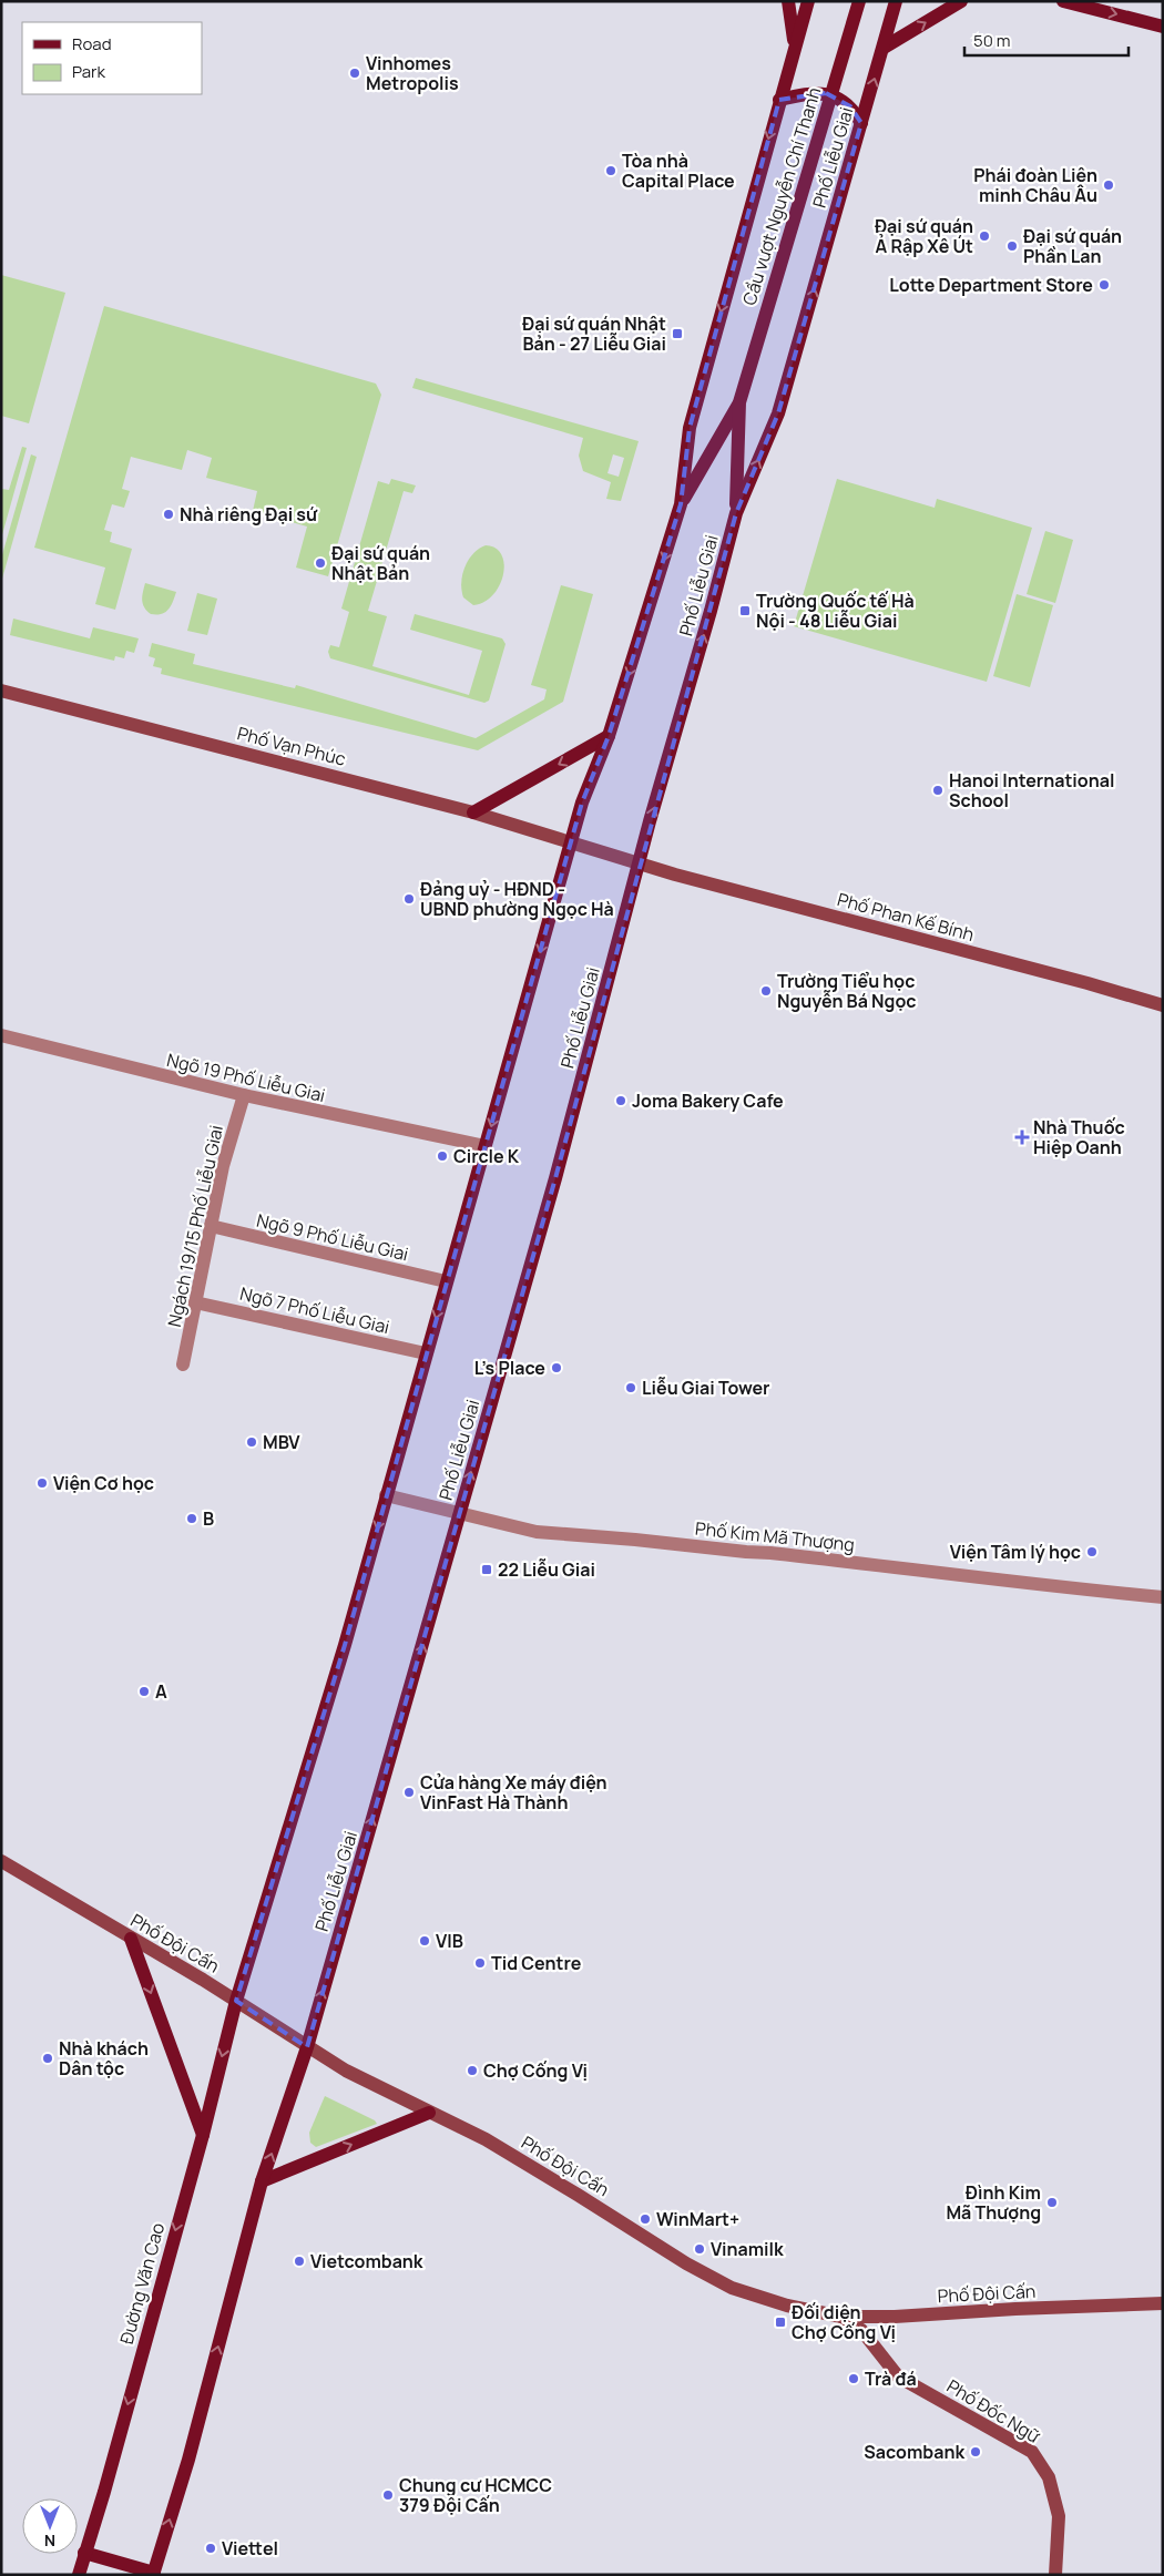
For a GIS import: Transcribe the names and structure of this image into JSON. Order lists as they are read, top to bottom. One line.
{"streets":{"main road":["Phố Liễu Giai","Cầu vượt Nguyễn Chí Thanh","Đường Văn Cao"],"street":["Phố Vạn Phúc","Phố Phan Kế Bính","Ngõ 19 Phố Liễu Giai","Ngách 19/15 Phố Liễu Giai","Ngõ 9 Phố Liễu Giai","Ngõ 7 Phố Liễu Giai","Phố Kim Mã Thượng","Phố Đội Cấn","Phố Đốc Ngữ"]},"crossings":[["Phố Liễu Giai","Cầu vượt Nguyễn Chí Thanh"],["Phố Liễu Giai","Phố Phan Kế Bính"],["Phố Liễu Giai","Phố Kim Mã Thượng"],["Phố Liễu Giai","Phố Đội Cấn"],["Phố Vạn Phúc","Phố Phan Kế Bính"],["Ngõ 19 Phố Liễu Giai","Ngách 19/15 Phố Liễu Giai"],["Ngách 19/15 Phố Liễu Giai","Ngõ 9 Phố Liễu Giai"],["Ngách 19/15 Phố Liễu Giai","Ngõ 7 Phố Liễu Giai"],["Phố Đội Cấn","Đường Văn Cao"],["Phố Đội Cấn","Phố Đốc Ngữ"]],"places":{"other":["Vinhomes Metropolis","Tòa nhà Capital Place","Phái đoàn Liên minh Châu Âu","Đại sứ quán Ả Rập Xê Út","Đại sứ quán Phần Lan","Lotte Department Store","Nhà riêng Đại sứ","Đại sứ quán Nhật Bản","Hanoi International School","Đảng uỷ - HĐND - UBND phường Ngọc Hà","Trường Tiểu học Nguyễn Bá Ngọc","Joma Bakery Cafe","Circle K","L's Place","Liễu Giai Tower","MBV","Viện Cơ học","B","Viện Tâm lý học","A","Cửa hàng Xe máy điện VinFast Hà Thành","VIB","Tid Centre","Nhà khách Dân tộc","Chợ Cống Vị","Đình Kim Mã Thượng","WinMart+","Vinamilk","Vietcombank","Trà đá","Sacombank","Chung cư HCMCC 379 Đội Cấn","Viettel"],"transit":["Đại sứ quán Nhật Bản - 27 Liễu Giai","Trường Quốc tế Hà Nội - 48 Liễu Giai","22 Liễu Giai","Đối diện Chợ Cống Vị"],"health":["Nhà Thuốc Hiệp Oanh"]},"legend":["Road","Park"],"scale_bar":"50 m","north":"bottom"}
